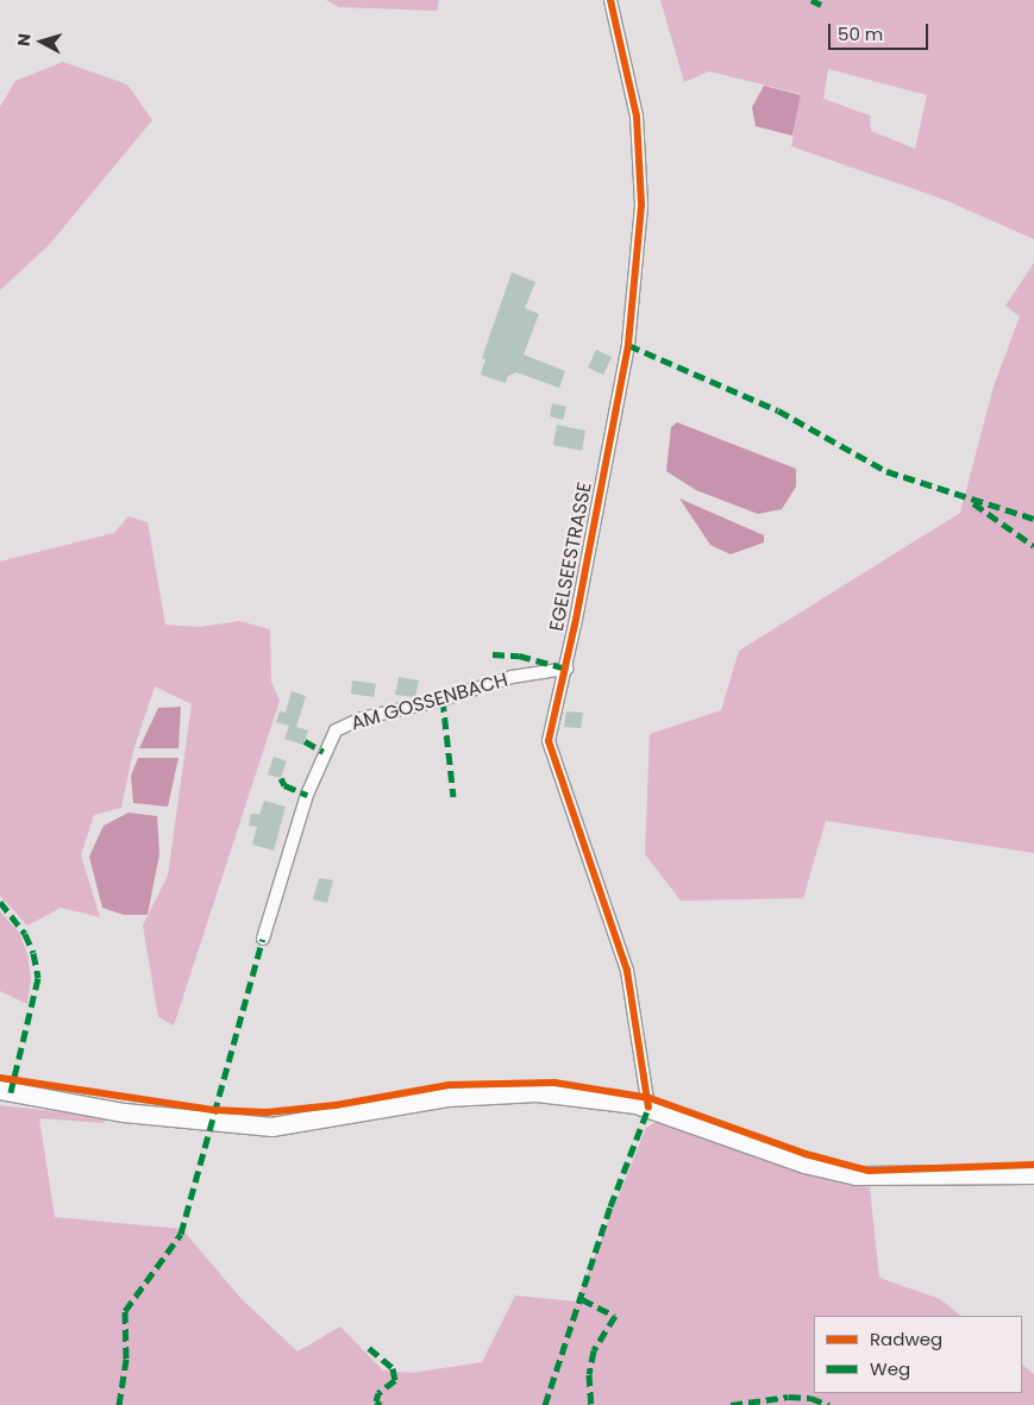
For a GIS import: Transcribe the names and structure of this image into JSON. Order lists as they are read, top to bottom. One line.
{"streets":{"street":["EGELSEESTRASSE","AM GOSSENBACH"]},"crossings":[["EGELSEESTRASSE","AM GOSSENBACH"]],"legend":["Radweg","Weg"],"scale_bar":"50 m","north":"left"}
